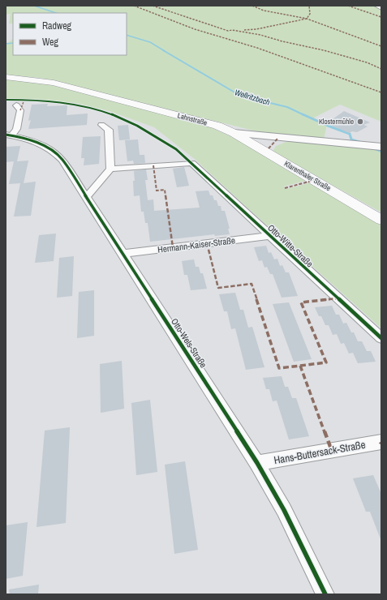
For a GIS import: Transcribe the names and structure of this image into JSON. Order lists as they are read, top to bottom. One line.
{"streets":{"main road":["Lahnstraße","Klarenthaler Straße"],"street":["Hermann-Kaiser-Straße","Otto-Witte-Straße","Otto-Wels-Straße","Hans-Buttersack-Straße"]},"crossings":[["Lahnstraße","Klarenthaler Straße"],["Hermann-Kaiser-Straße","Otto-Witte-Straße"],["Hermann-Kaiser-Straße","Otto-Wels-Straße"],["Otto-Wels-Straße","Hans-Buttersack-Straße"]],"water":["Wellritzbach"],"places":["Klostermühle"],"legend":["Radweg","Weg"]}
